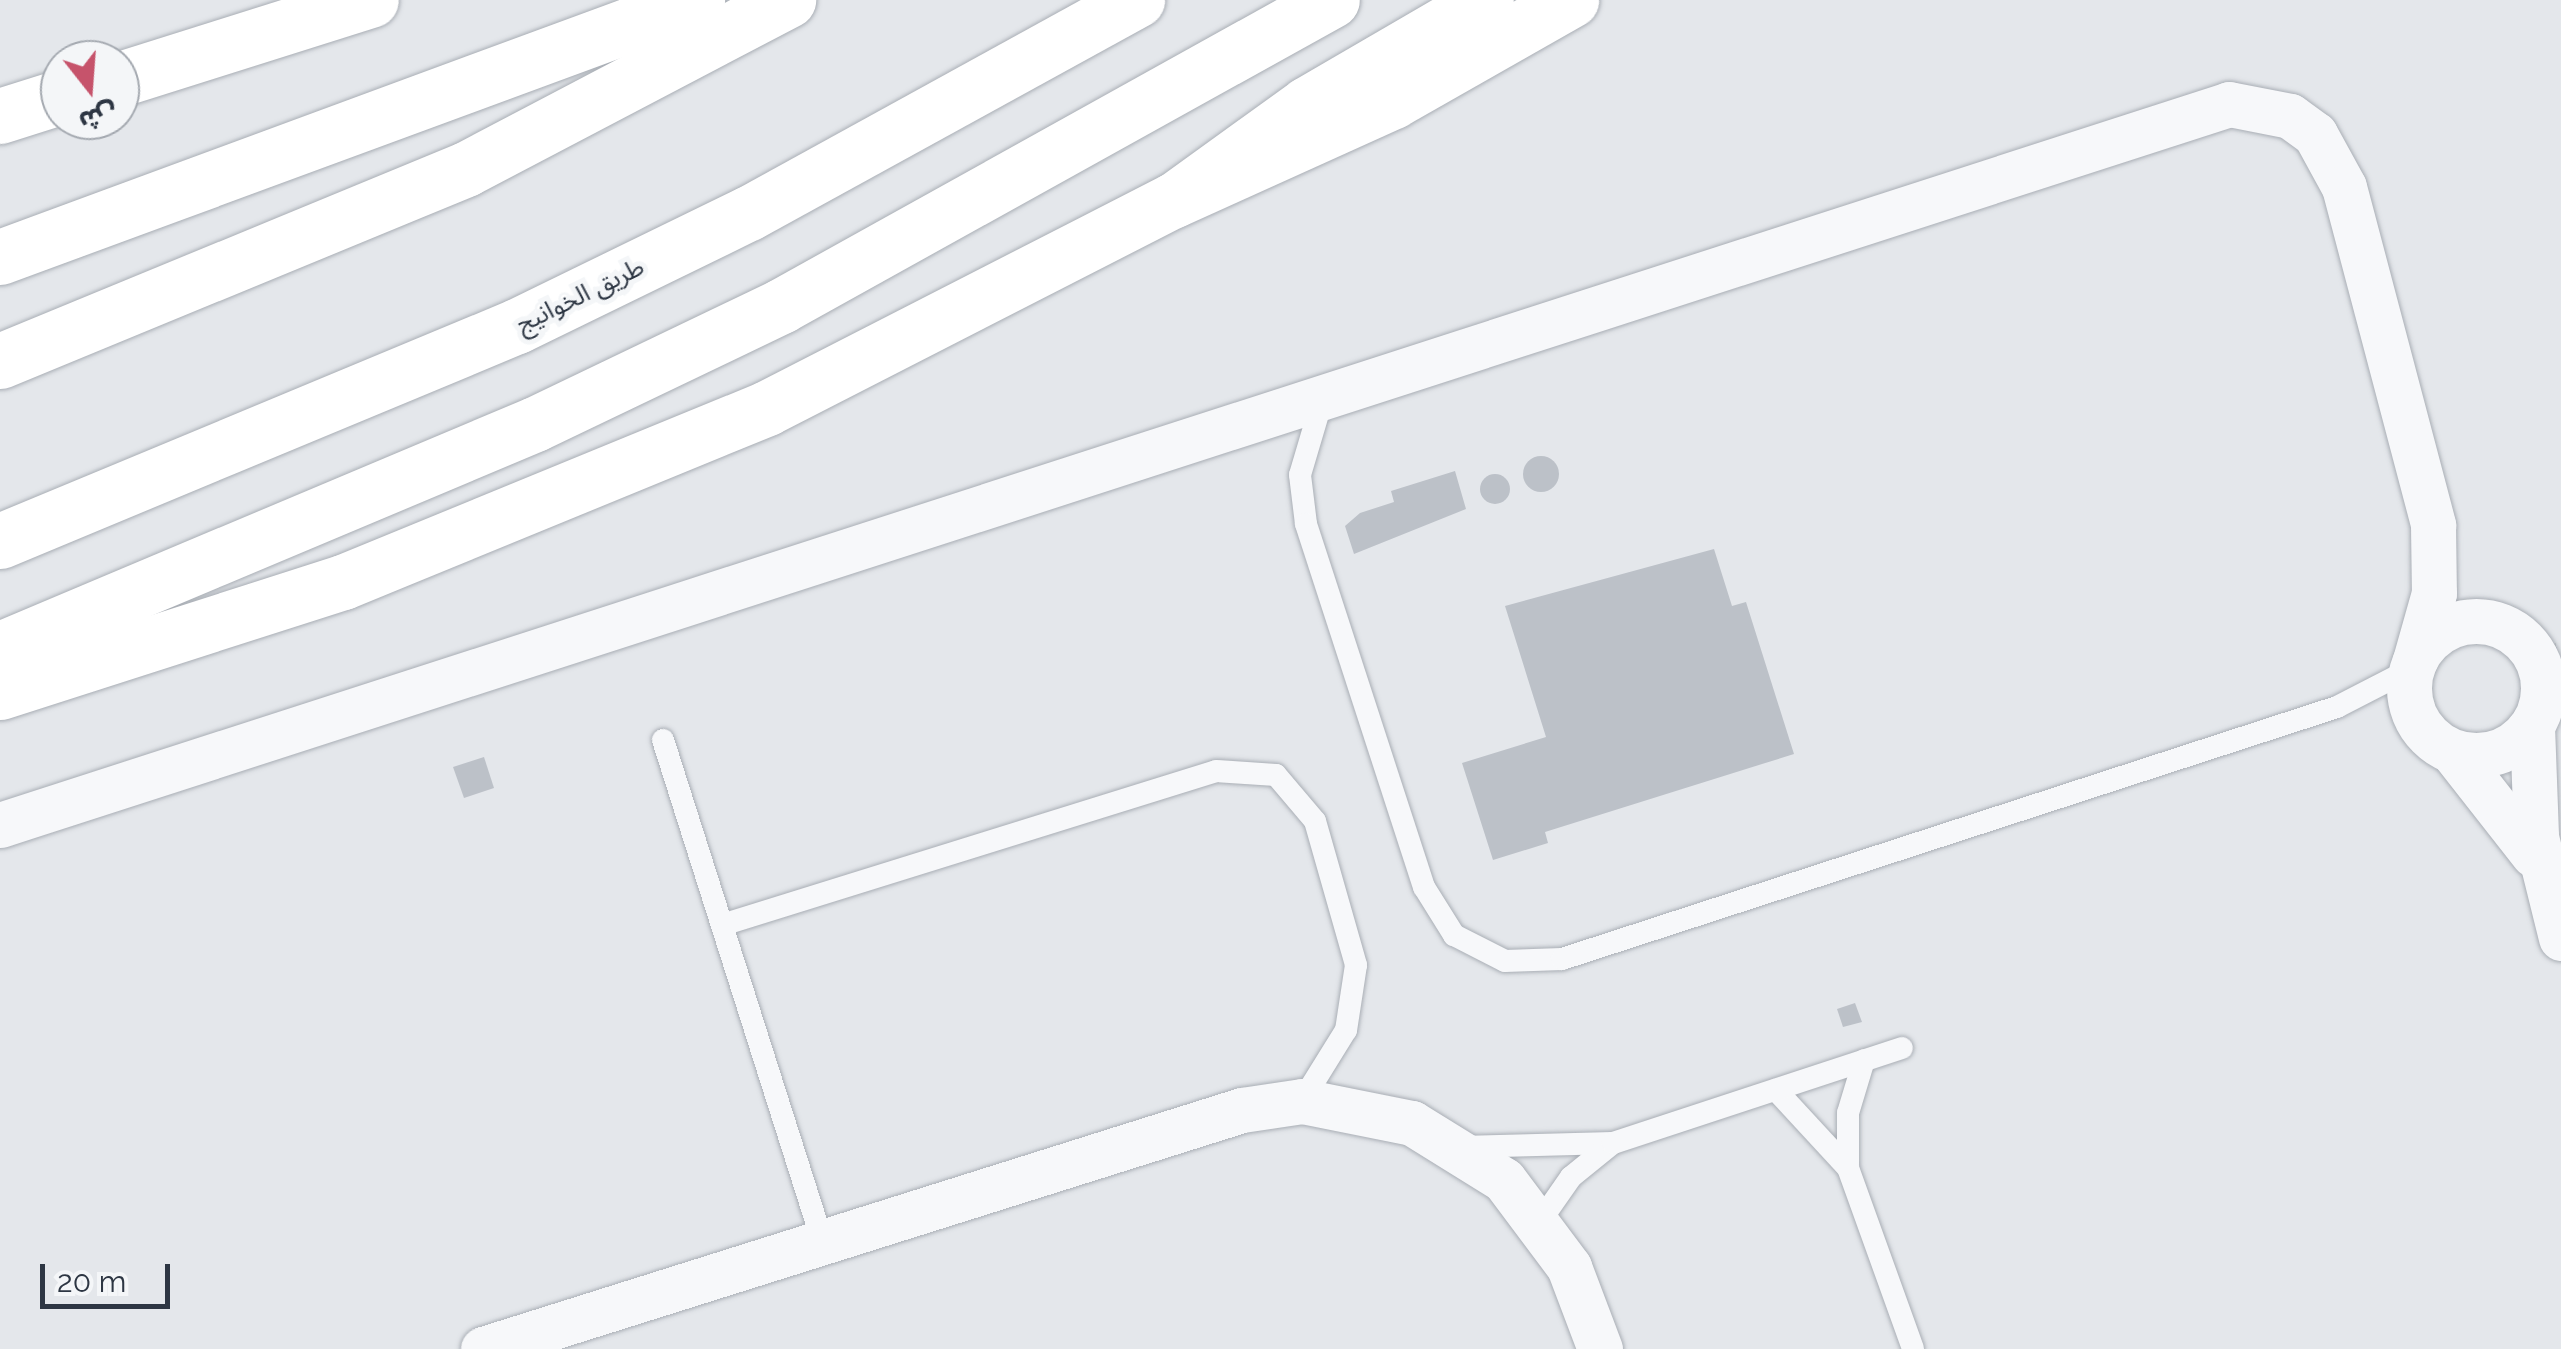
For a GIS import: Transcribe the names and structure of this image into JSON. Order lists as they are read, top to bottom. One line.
{"streets":{"main road":["طريق الخوانيج"]},"scale_bar":"20 m","north":"bottom"}
